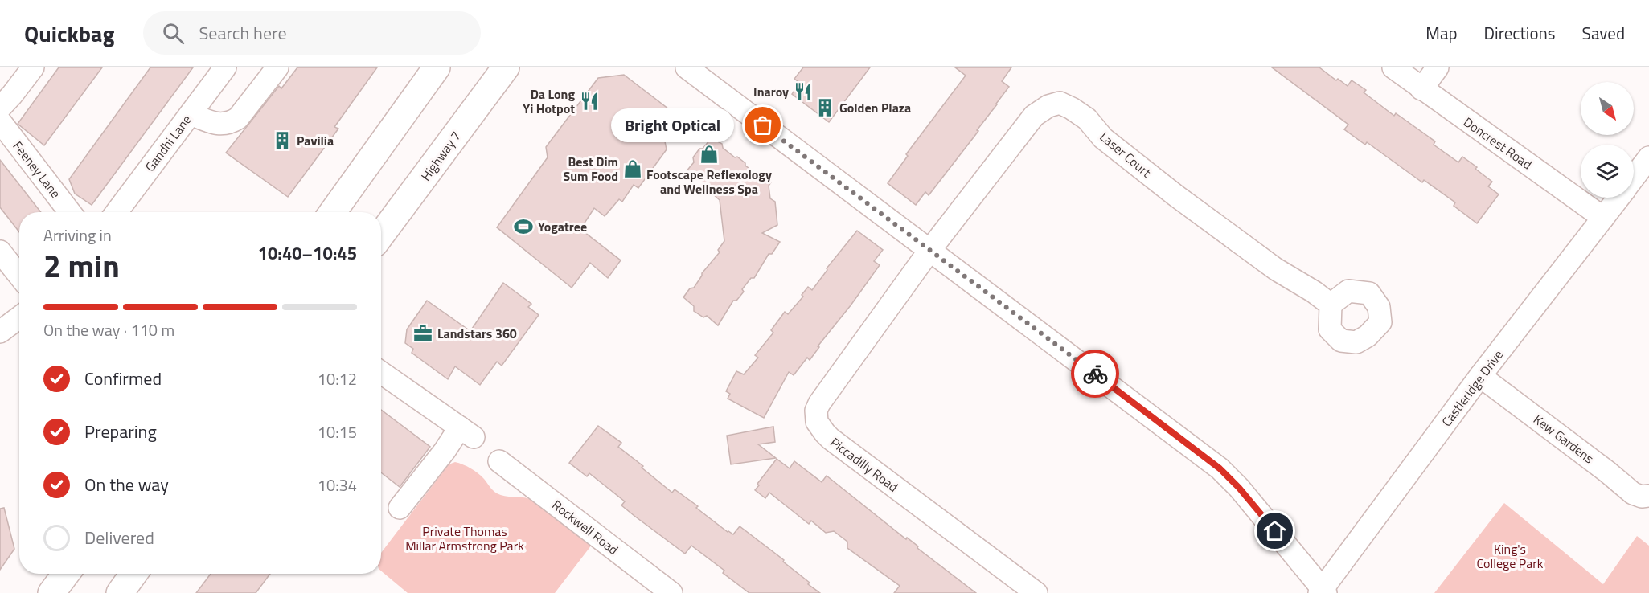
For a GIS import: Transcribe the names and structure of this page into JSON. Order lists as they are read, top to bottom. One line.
{"streets":{"main road":["Highway 7"],"street":["Gandhi Lane","Doncrest Road","Laser Court","Feeney Lane","Castleridge Drive","Kew Gardens","Piccadilly Road","Rockwell Road"]},"crossings":[["Doncrest Road","Castleridge Drive"],["Laser Court","Piccadilly Road"],["Castleridge Drive","Kew Gardens"]],"parks":["Private Thomas Millar Armstrong Park","King's College Park"],"places":{"restaurant":["Inaroy","Da Long Yi Hotpot"],"building":["Golden Plaza","Pavilia"],"other":["Bright Optical"],"shop":["Footscape Reflexology and Wellness Spa","Best Dim Sum Food"],"sports":["Yogatree"],"office":["Landstars 360"]},"north":"bottom right","page":{"header":"Quickbag","search":"Search here","nav":["Map","Directions","Saved"],"bubble":"Bright Optical","heading":["2 min","Arriving in","10:40–10:45"],"bar":"On the way · 110 m","list":[["Confirmed","10:12"],["Preparing","10:15"],["On the way","10:34"],"Delivered"]}}
